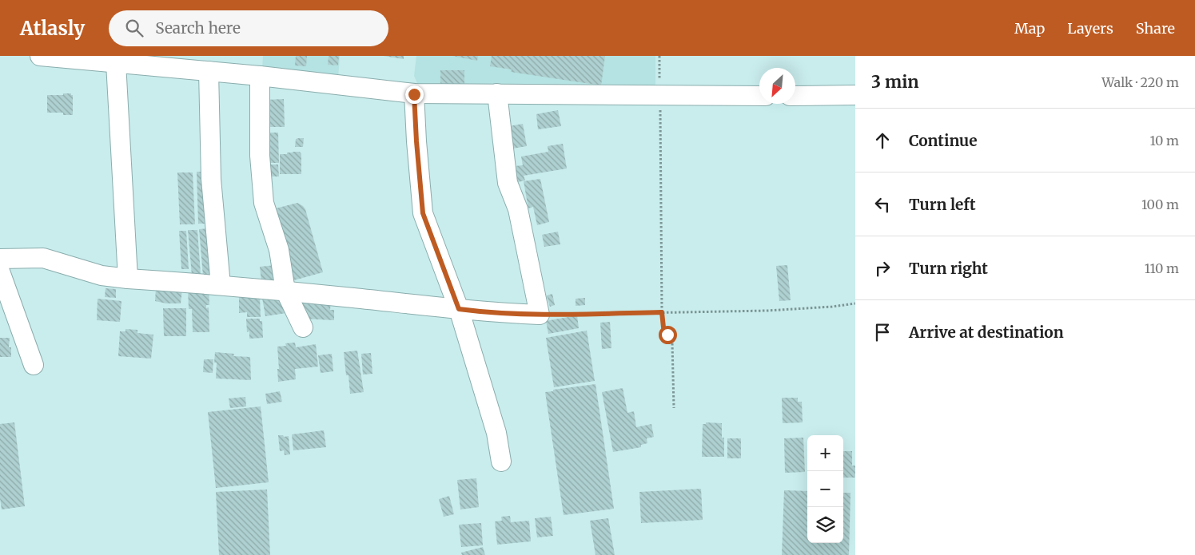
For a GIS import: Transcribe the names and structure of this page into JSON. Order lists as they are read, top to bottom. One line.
{"north":"bottom left","page":{"header":"Atlasly","search":"Search here","nav":["Map","Layers","Share"],"heading":["3 min","Walk · 220 m"],"list":[["Continue","10 m"],["Turn left","100 m"],["Turn right","110 m"],"Arrive at destination"],"map_buttons":["+","−"]}}
